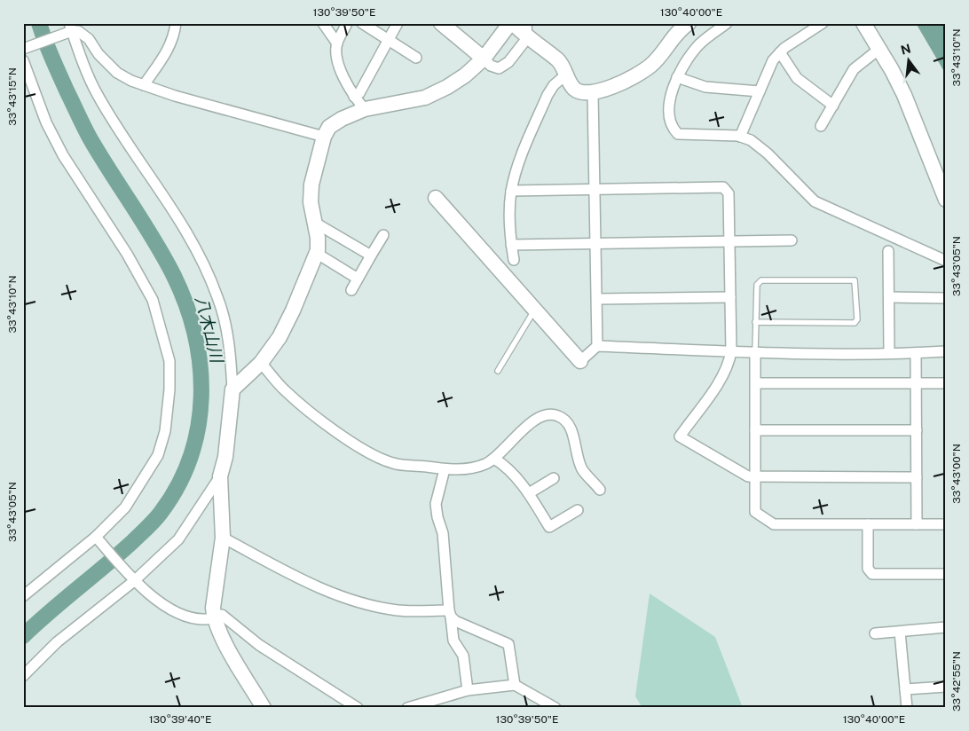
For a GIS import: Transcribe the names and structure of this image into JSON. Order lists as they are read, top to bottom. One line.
{"water":["八木山川"],"north":"top","coordinates":["130°39'50\"E","130°40'00\"E","33°43'10\"N","33°43'15\"N","33°43'05\"N","33°43'00\"N","33°42'55\"N","130°39'40\"E"]}
